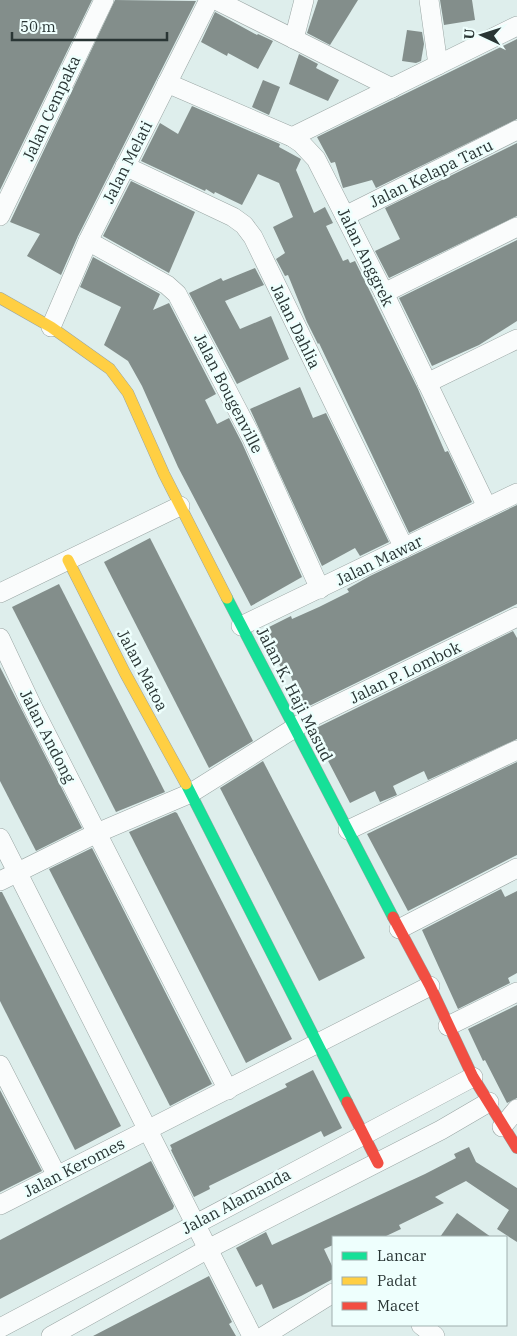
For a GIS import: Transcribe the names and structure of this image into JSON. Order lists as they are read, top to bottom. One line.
{"streets":{"street":["Jalan Cempaka","Jalan Melati","Jalan Kelapa Taru","Jalan Anggrek","Jalan Dahlia","Jalan Bougenville","Jalan Mawar","Jalan Matoa","Jalan P. Lombok","Jalan K. Haji Masud","Jalan Andong","Jalan Keromes","Jalan Alamanda"]},"crossings":[["Jalan Melati","Jalan Anggrek"],["Jalan Melati","Jalan Dahlia"],["Jalan Melati","Jalan Bougenville"],["Jalan Melati","Jalan K. Haji Masud"],["Jalan Kelapa Taru","Jalan Anggrek"],["Jalan Anggrek","Jalan Mawar"],["Jalan Dahlia","Jalan Mawar"],["Jalan Bougenville","Jalan Mawar"],["Jalan Mawar","Jalan K. Haji Masud"],["Jalan Matoa","Jalan P. Lombok"],["Jalan Matoa","Jalan Keromes"],["Jalan Matoa","Jalan Alamanda"],["Jalan P. Lombok","Jalan K. Haji Masud"],["Jalan P. Lombok","Jalan Andong"],["Jalan K. Haji Masud","Jalan Keromes"],["Jalan K. Haji Masud","Jalan Alamanda"],["Jalan Andong","Jalan Keromes"]],"legend":["Lancar","Padat","Macet"],"scale_bar":"50 m","north":"left"}
